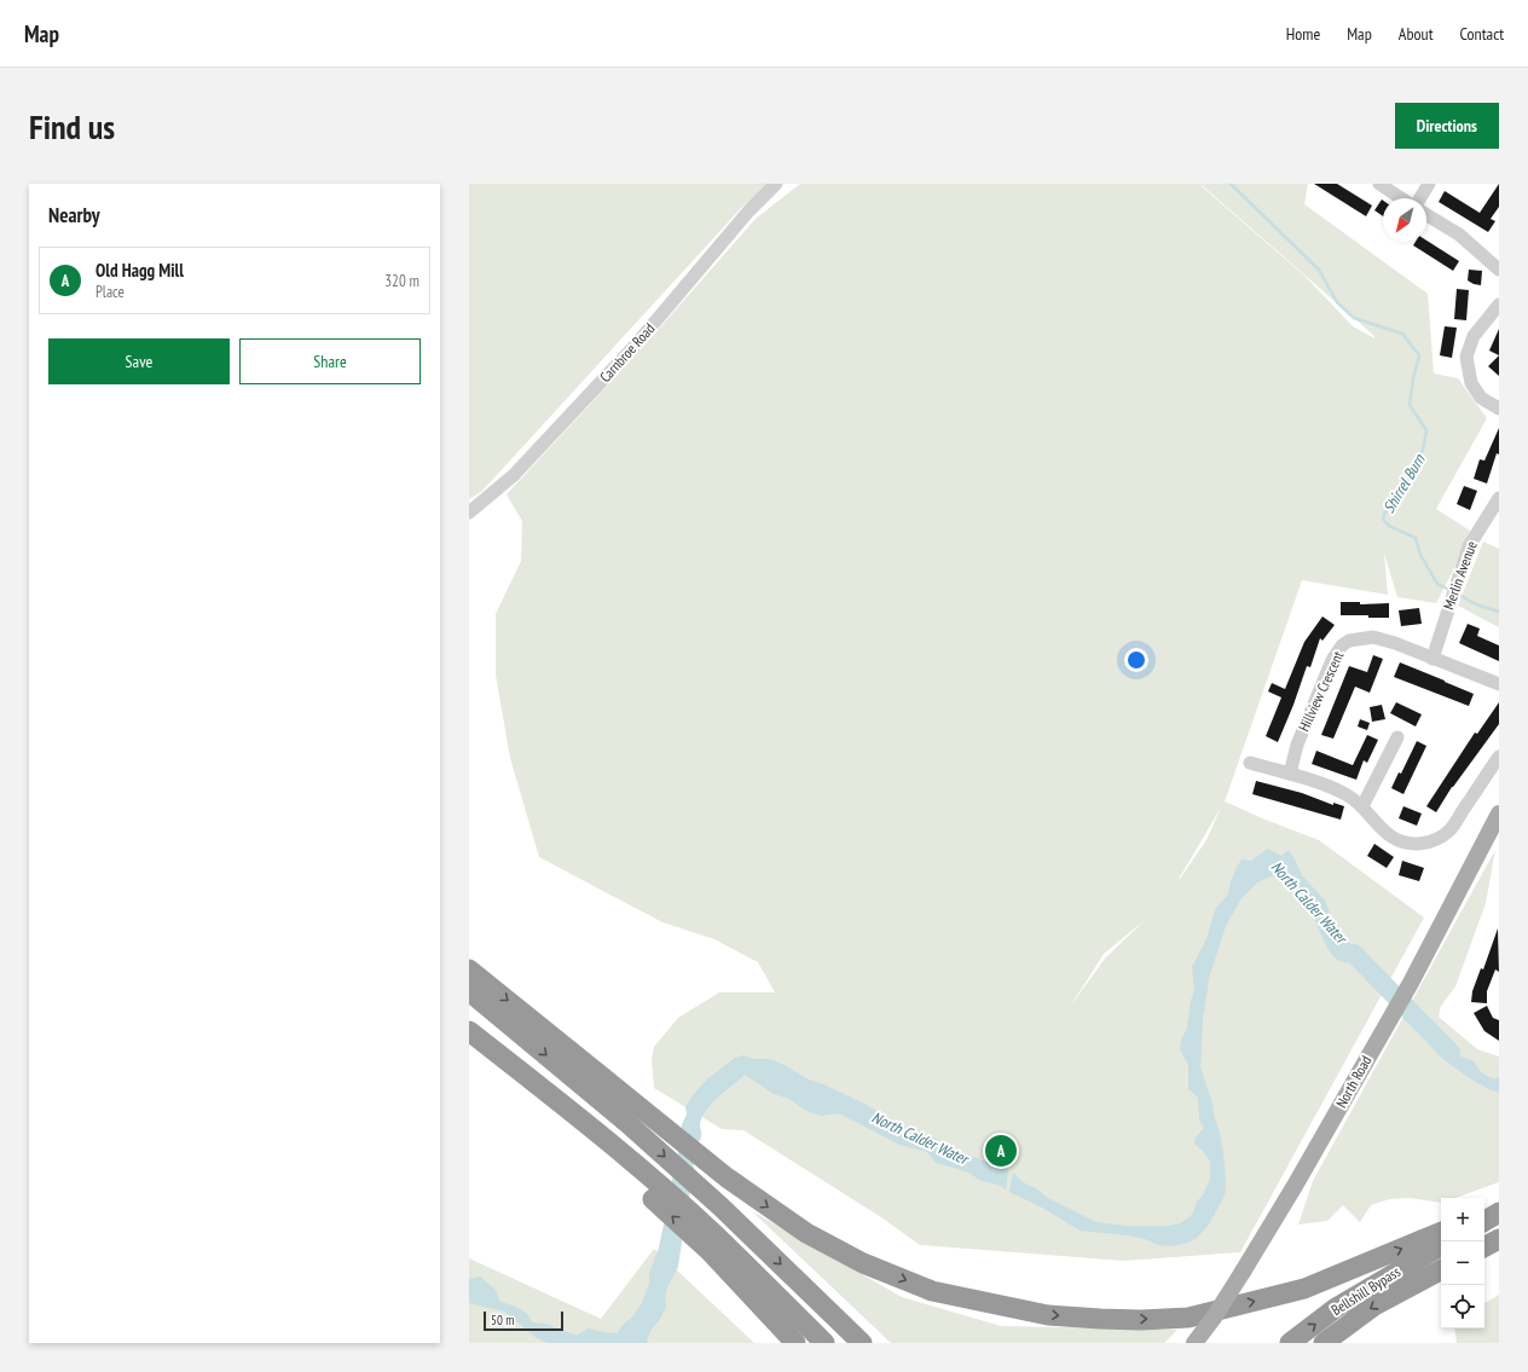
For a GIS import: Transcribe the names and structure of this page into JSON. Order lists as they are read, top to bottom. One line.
{"streets":{"highway":["Bellshill Bypass"],"main road":["North Road"],"street":["Carnbroe Road","Merlin Avenue","Hillview Crescent"]},"crossings":[["Merlin Avenue","Hillview Crescent"]],"water":["Shirrel Burn","North Calder Water"],"scale_bar":"50 m","north":"bottom left","page":{"header":"Map","nav":["Home","Map","About","Contact"],"buttons":["Directions",["Save","Share"]],"title":"Find us","heading":"Nearby","list":[{"mark":"A","name":"Old Hagg Mill","note":"Place","value":"320 m"}],"pins":"A","map_buttons":["+","−"],"scale":"50 m"}}
